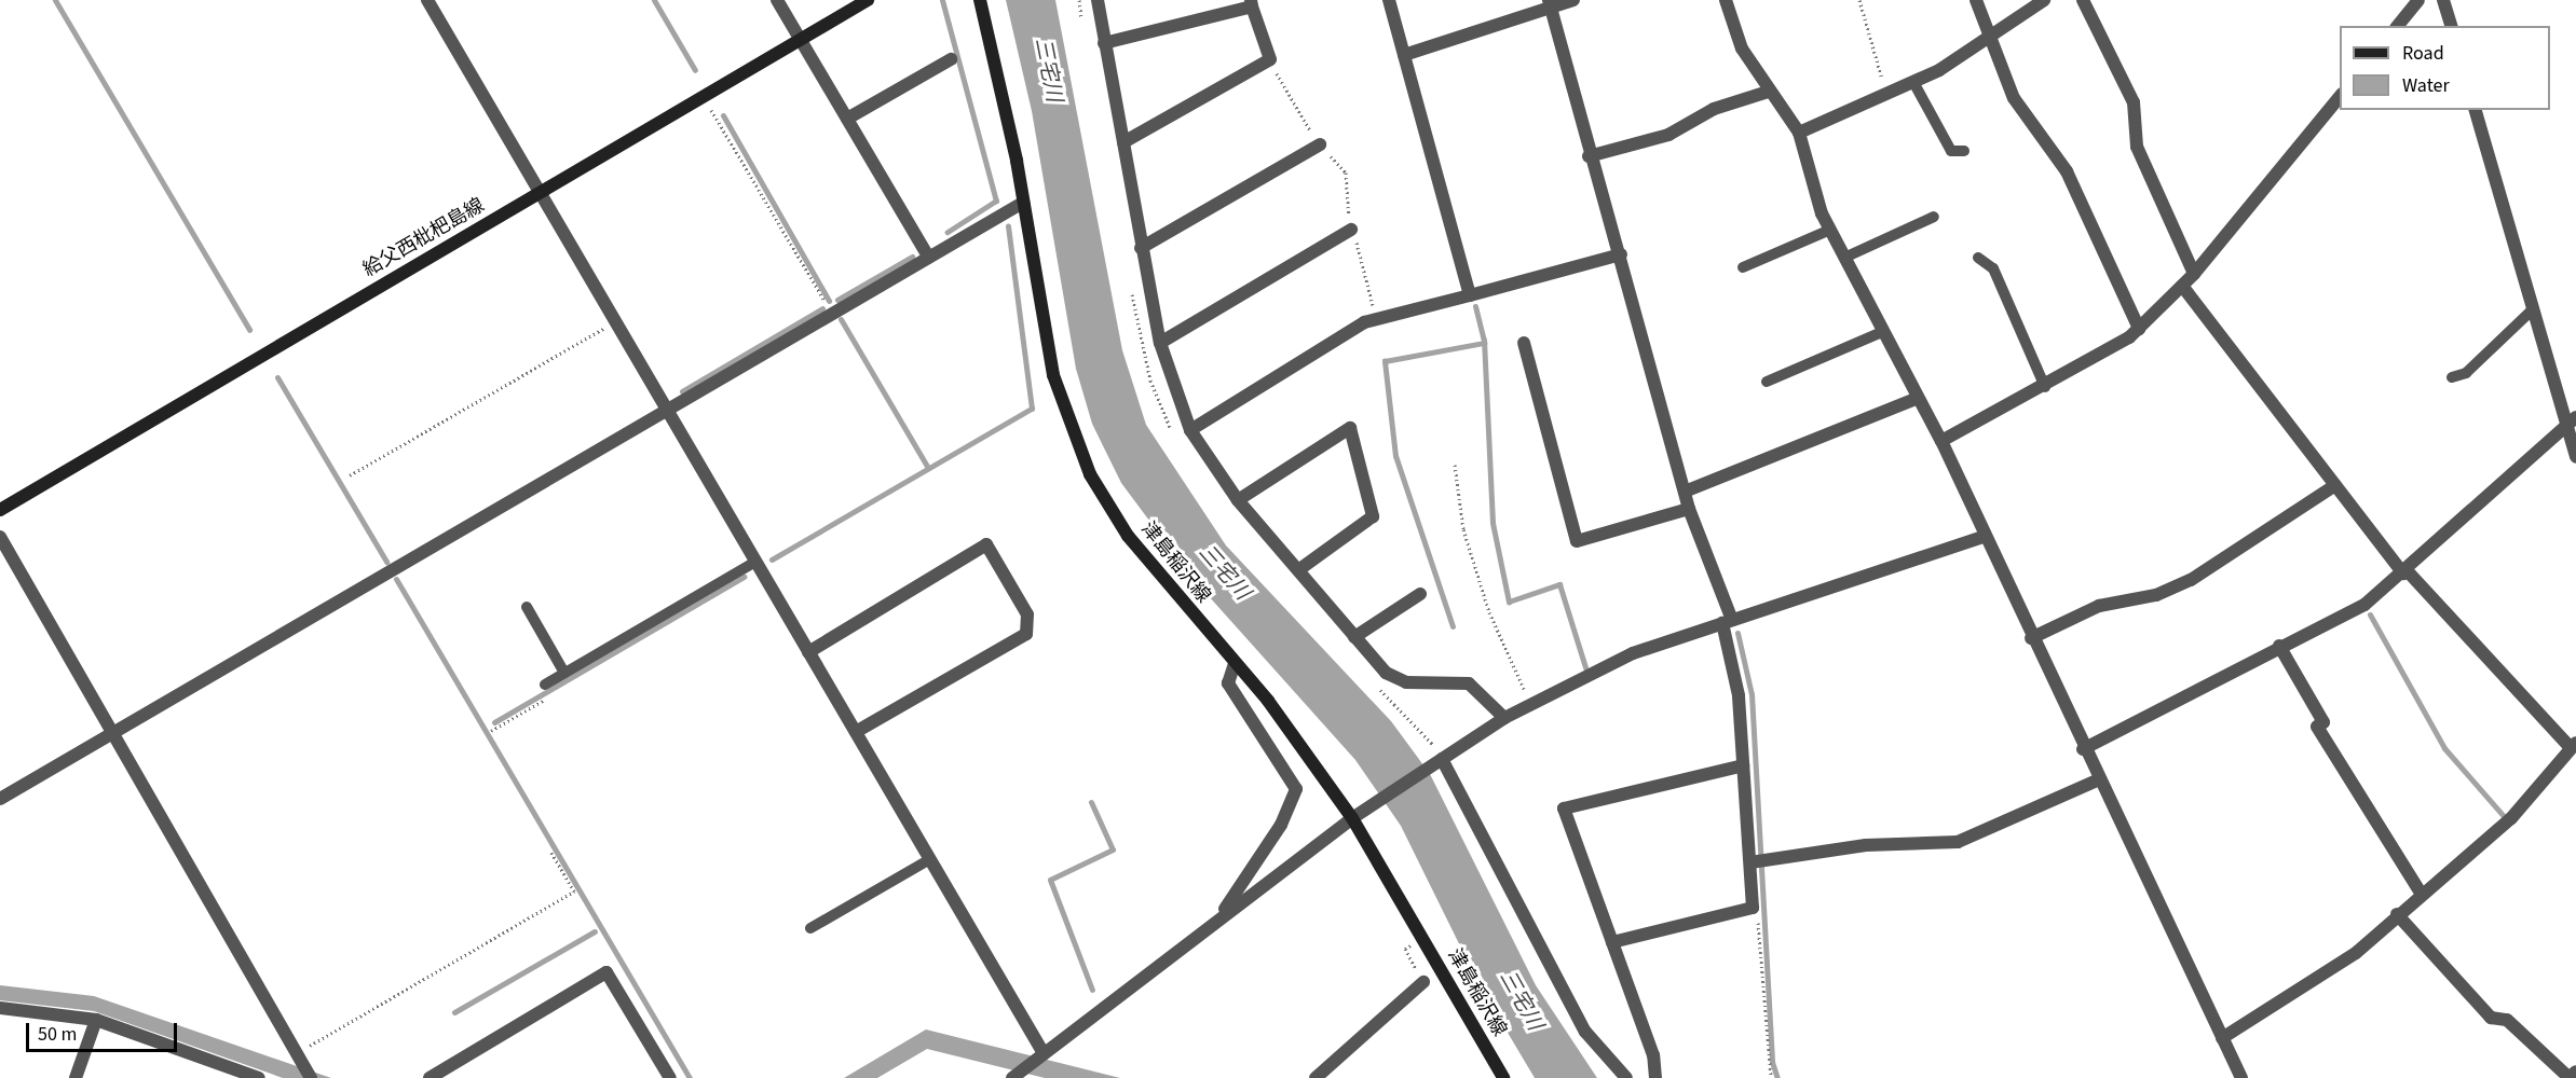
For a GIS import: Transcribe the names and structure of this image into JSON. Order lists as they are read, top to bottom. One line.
{"streets":{"main road":["給父西枇杷島線","津島稲沢線"]},"water":["三宅川"],"legend":["Road","Water"],"scale_bar":"50 m"}
